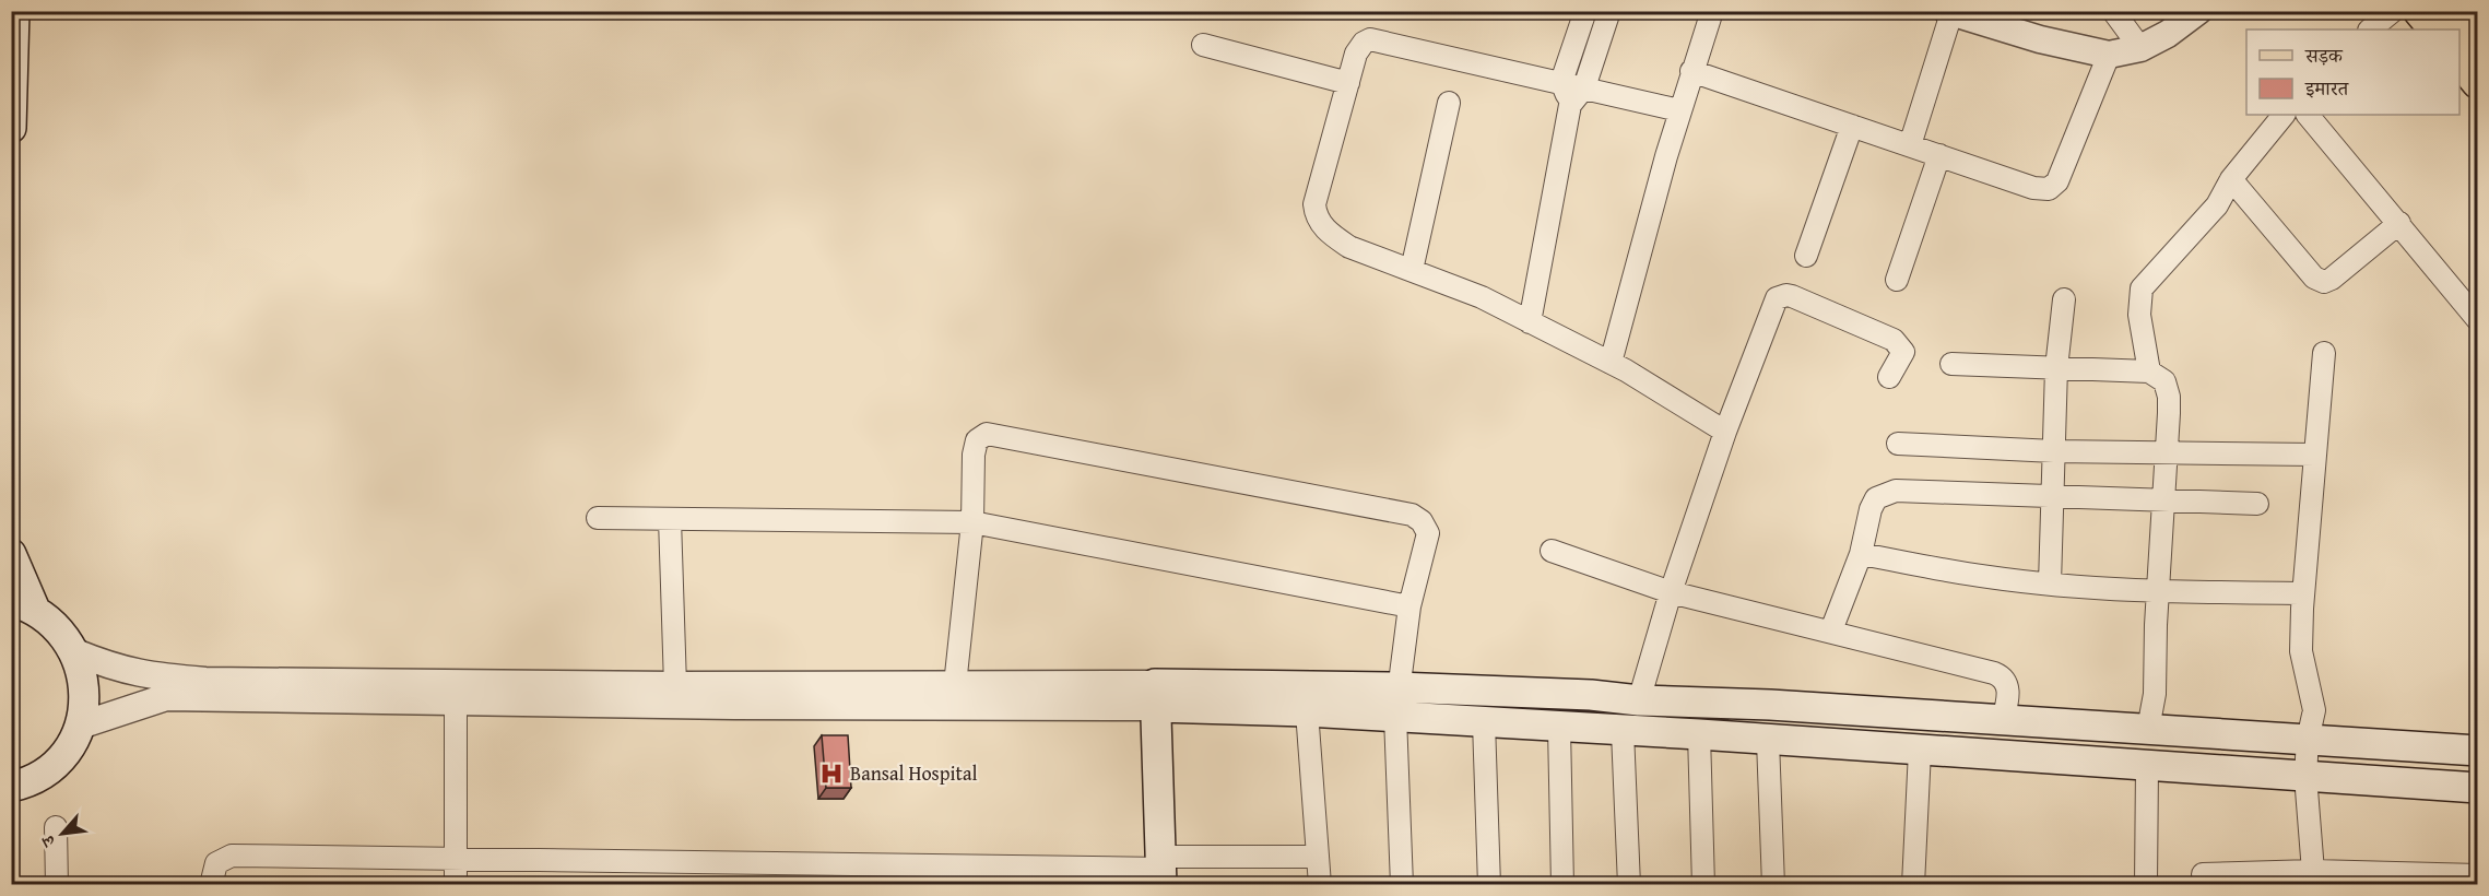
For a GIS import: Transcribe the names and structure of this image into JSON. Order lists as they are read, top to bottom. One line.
{"places":{"hospital":["Bansal Hospital"]},"legend":["सड़क","इमारत"],"north":"bottom left"}
